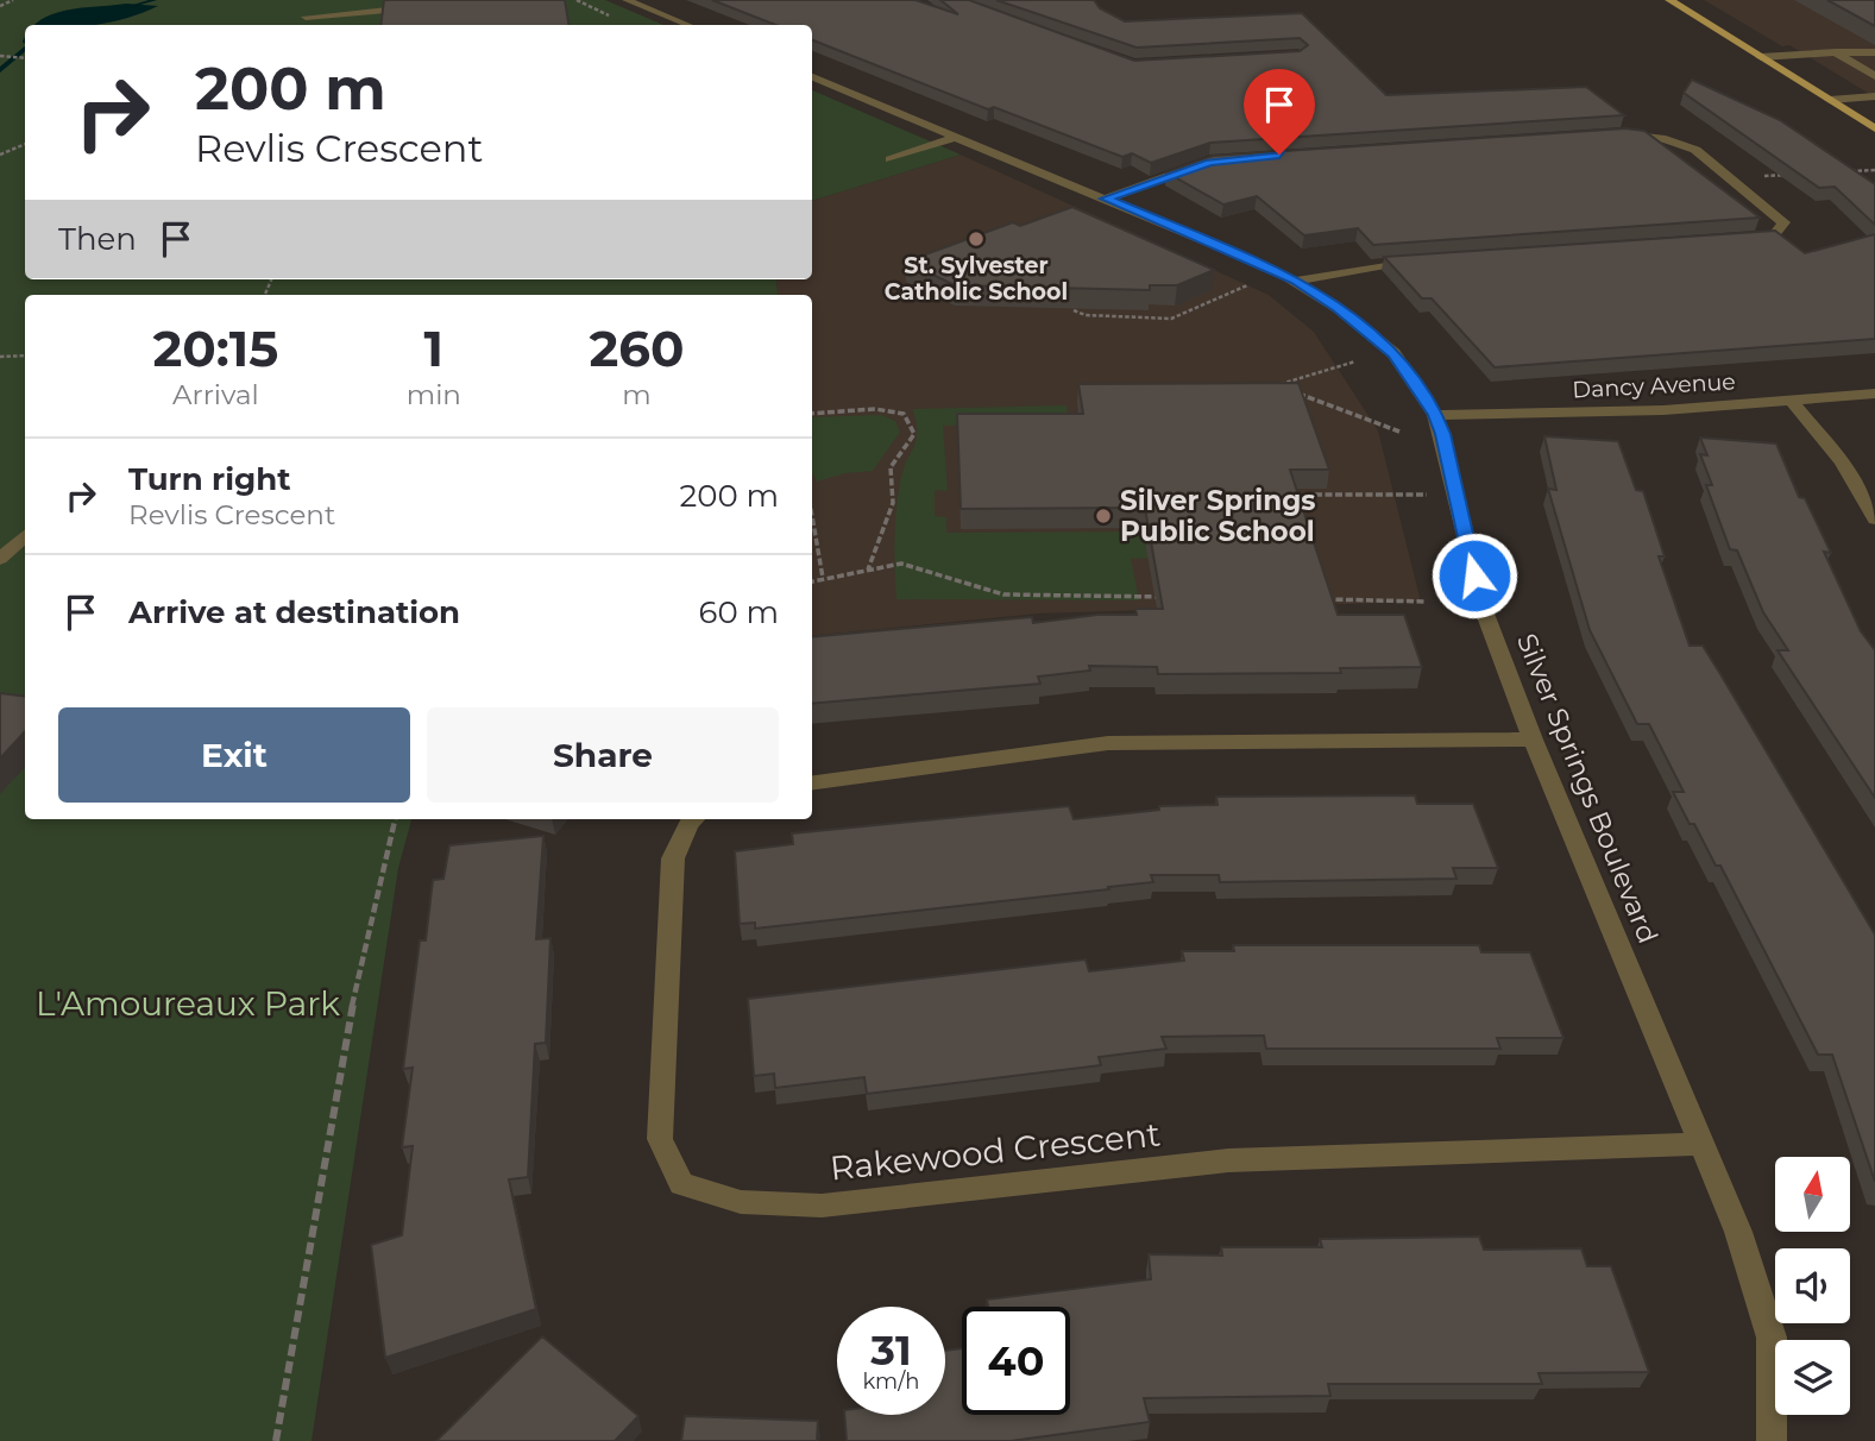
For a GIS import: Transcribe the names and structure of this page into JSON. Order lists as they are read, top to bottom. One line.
{"streets":{"street":["Dancy Avenue","Silver Springs Boulevard","Rakewood Crescent"]},"crossings":[["Dancy Avenue","Silver Springs Boulevard"],["Silver Springs Boulevard","Rakewood Crescent"]],"parks":["L'Amoureaux Park"],"places":["St. Sylvester Catholic School","Silver Springs Public School"],"north":"top","page":{"turn":["200 m","Revlis Crescent"],"then":"Then","eta":["20:15","Arrival","1","min","260","m"],"list":[{"name":"Turn right","note":"Revlis Crescent","value":"200 m"},{"name":"Arrive at destination","value":"60 m"}],"buttons":["Exit","Share"],"speed":"31 km/h","limit":"40"}}
